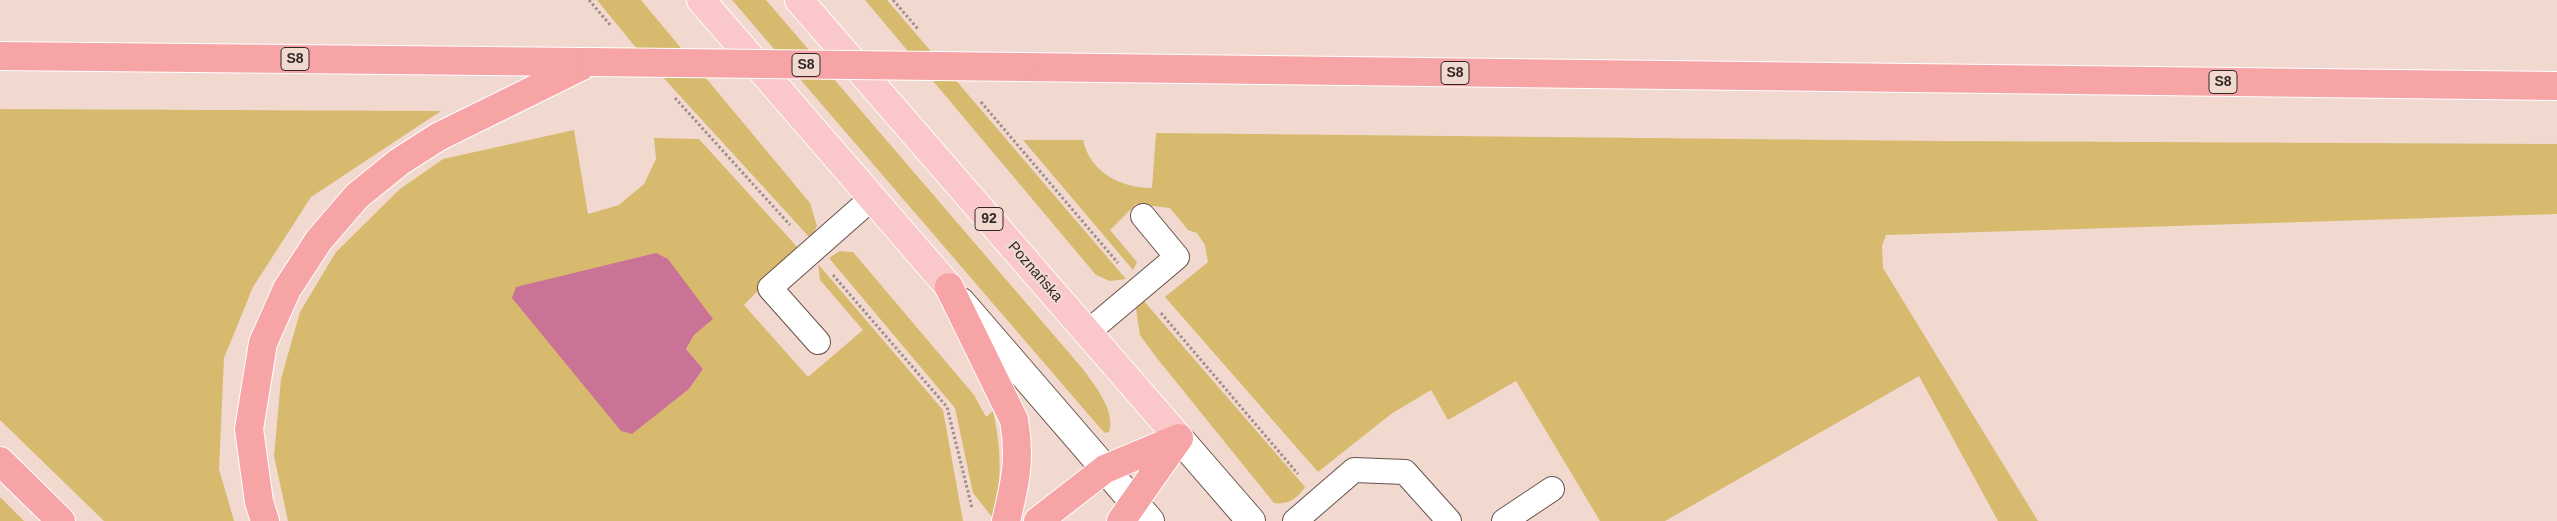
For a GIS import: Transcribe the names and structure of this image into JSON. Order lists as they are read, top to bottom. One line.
{"streets":{"highway":["S8"],"main road":["92","Poznańska"]}}
